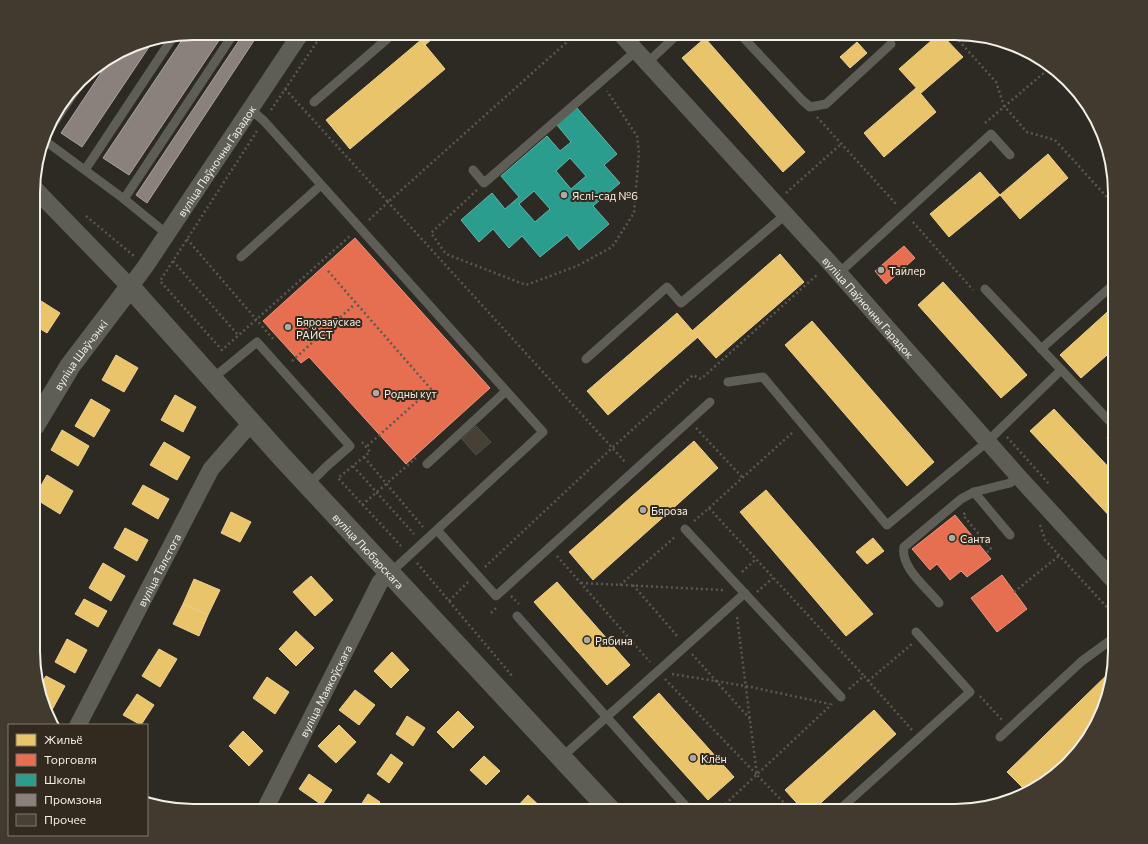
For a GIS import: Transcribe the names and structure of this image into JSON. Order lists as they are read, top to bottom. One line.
{"streets":{"street":["вуліца Паўночны Гарадок","вуліца Шаўчэнкі","вуліца Любарскага","вуліца Талстога","вуліца Маякоўскага"]},"crossings":[["вуліца Паўночны Гарадок","вуліца Шаўчэнкі"],["вуліца Паўночны Гарадок","вуліца Любарскага"],["вуліца Шаўчэнкі","вуліца Любарскага"],["вуліца Любарскага","вуліца Талстога"],["вуліца Любарскага","вуліца Маякоўскага"]],"places":["Яслі-сад №6","Тайлер","Бярозаўскае РАЙСТ","Родны кут","Бяроза","Санта","Рябина","Клён"],"legend":["Жильё","Торговля","Школы","Промзона","Прочее"]}
